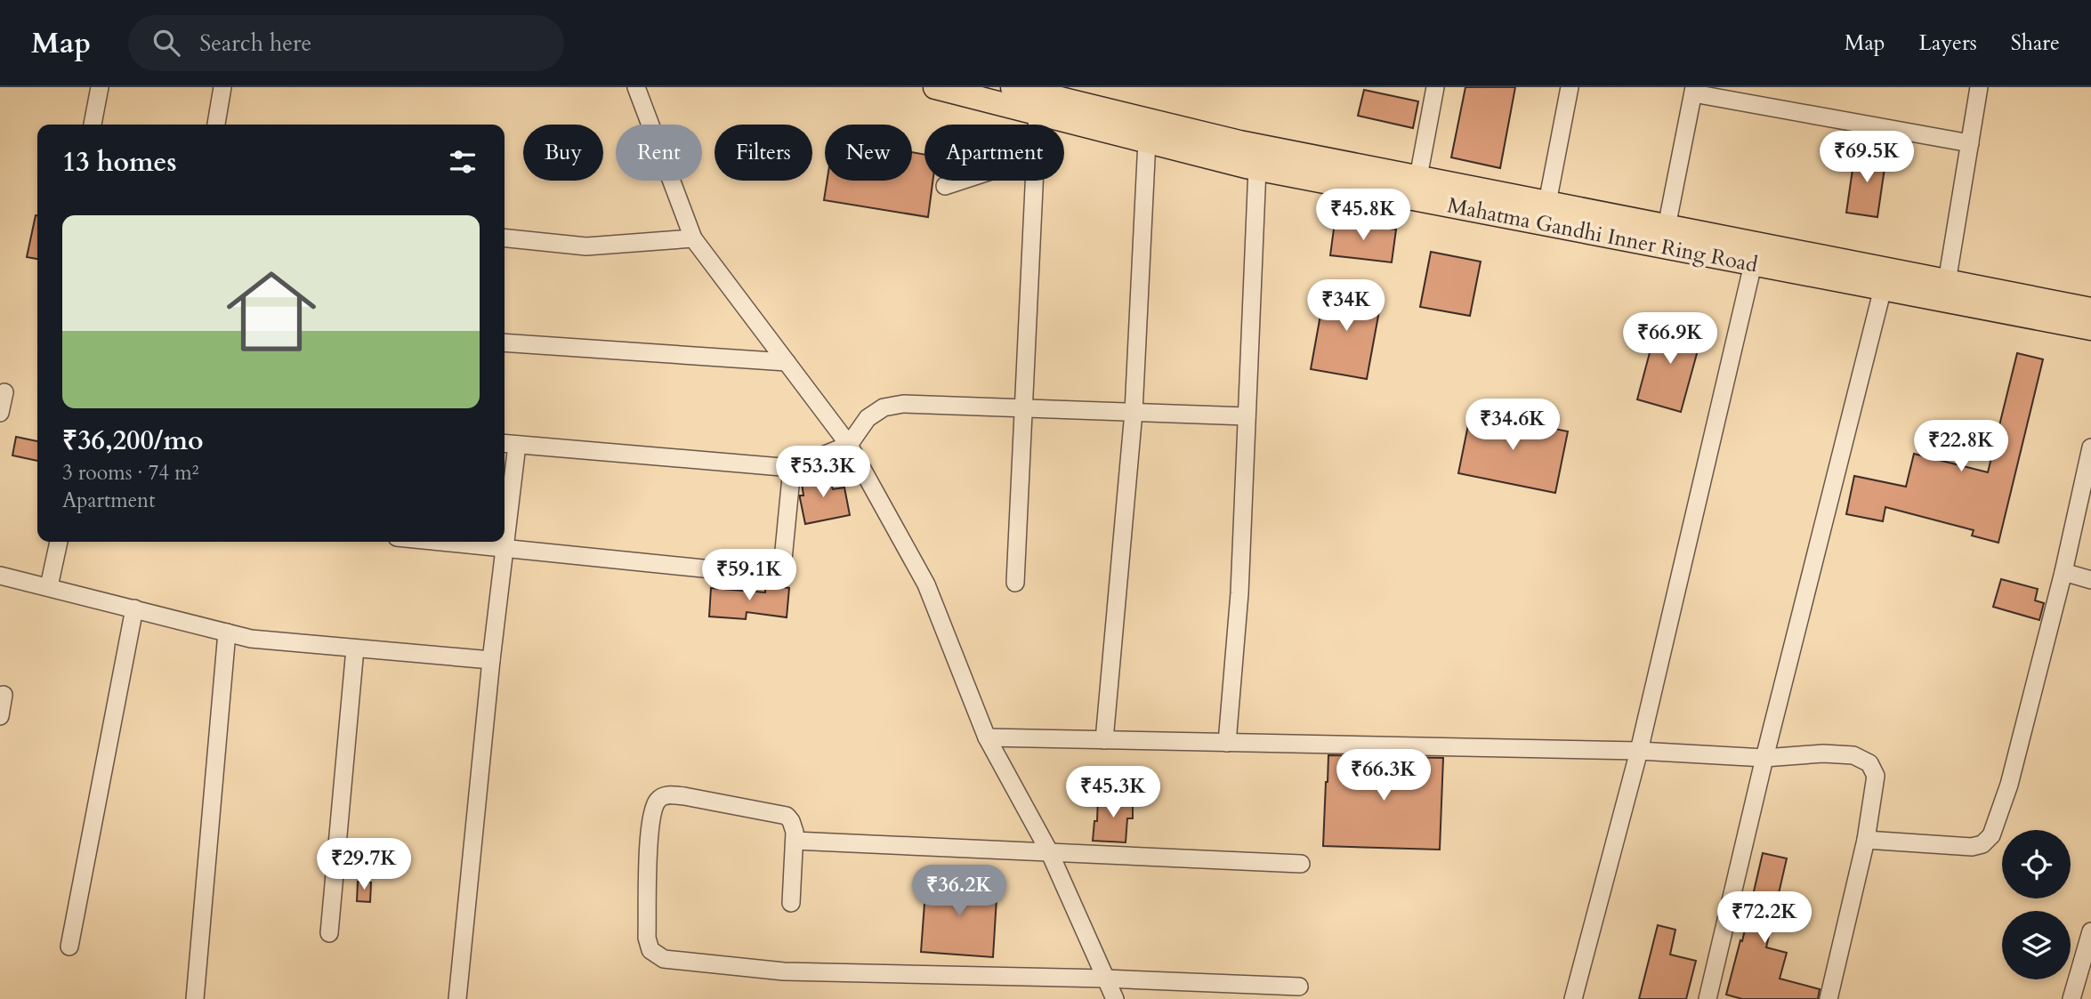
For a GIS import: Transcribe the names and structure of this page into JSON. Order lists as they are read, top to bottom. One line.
{"streets":{"main road":["Mahatma Gandhi Inner Ring Road"]},"page":{"header":"Map","search":"Search here","nav":["Map","Layers","Share"],"chip":["Buy","Rent","Filters","New","Apartment"],"heading":"13 homes","price":["₹69.5K","₹45.8K","₹34K","₹66.9K","₹34.6K","₹22.8K","₹53.3K","₹59.1K","₹66.3K","₹45.3K","₹29.7K","₹36.2K","₹72.2K"],"list":[{"name":"₹36,200/mo","note":"3 rooms · 74 m² · Apartment"}]}}
